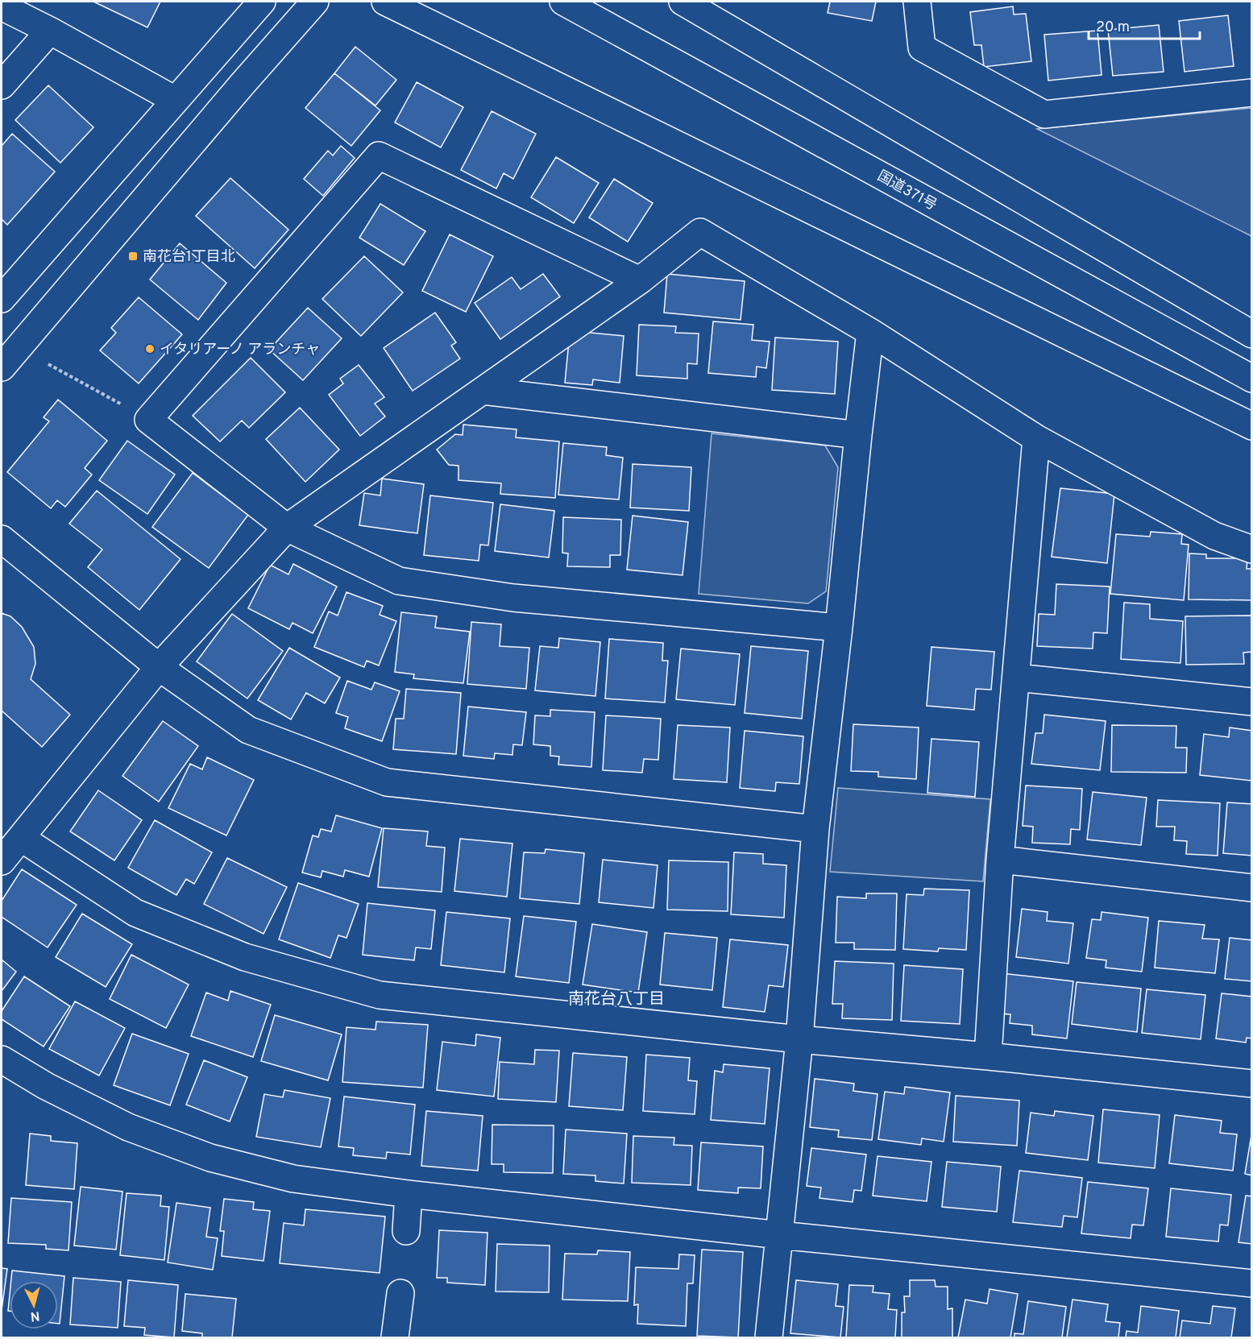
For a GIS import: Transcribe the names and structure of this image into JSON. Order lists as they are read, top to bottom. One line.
{"streets":{"main road":["国道371号"]},"districts":["南花台八丁目"],"places":{"transit":["南花台1丁目北"],"other":["イタリアーノ アランチャ"]},"scale_bar":"20 m","north":"bottom"}
